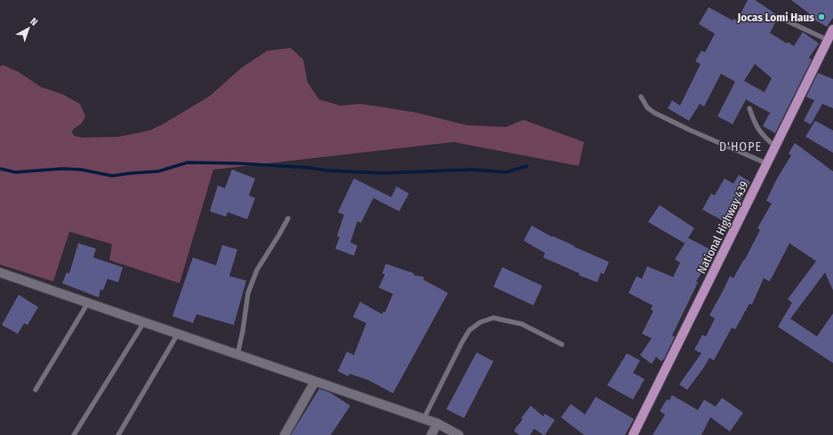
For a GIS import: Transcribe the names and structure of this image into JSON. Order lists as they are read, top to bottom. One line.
{"streets":{"main road":["National Highway 439"]},"districts":["D'HOPE"],"places":["Jocas Lomi Haus"],"north":"top right"}
